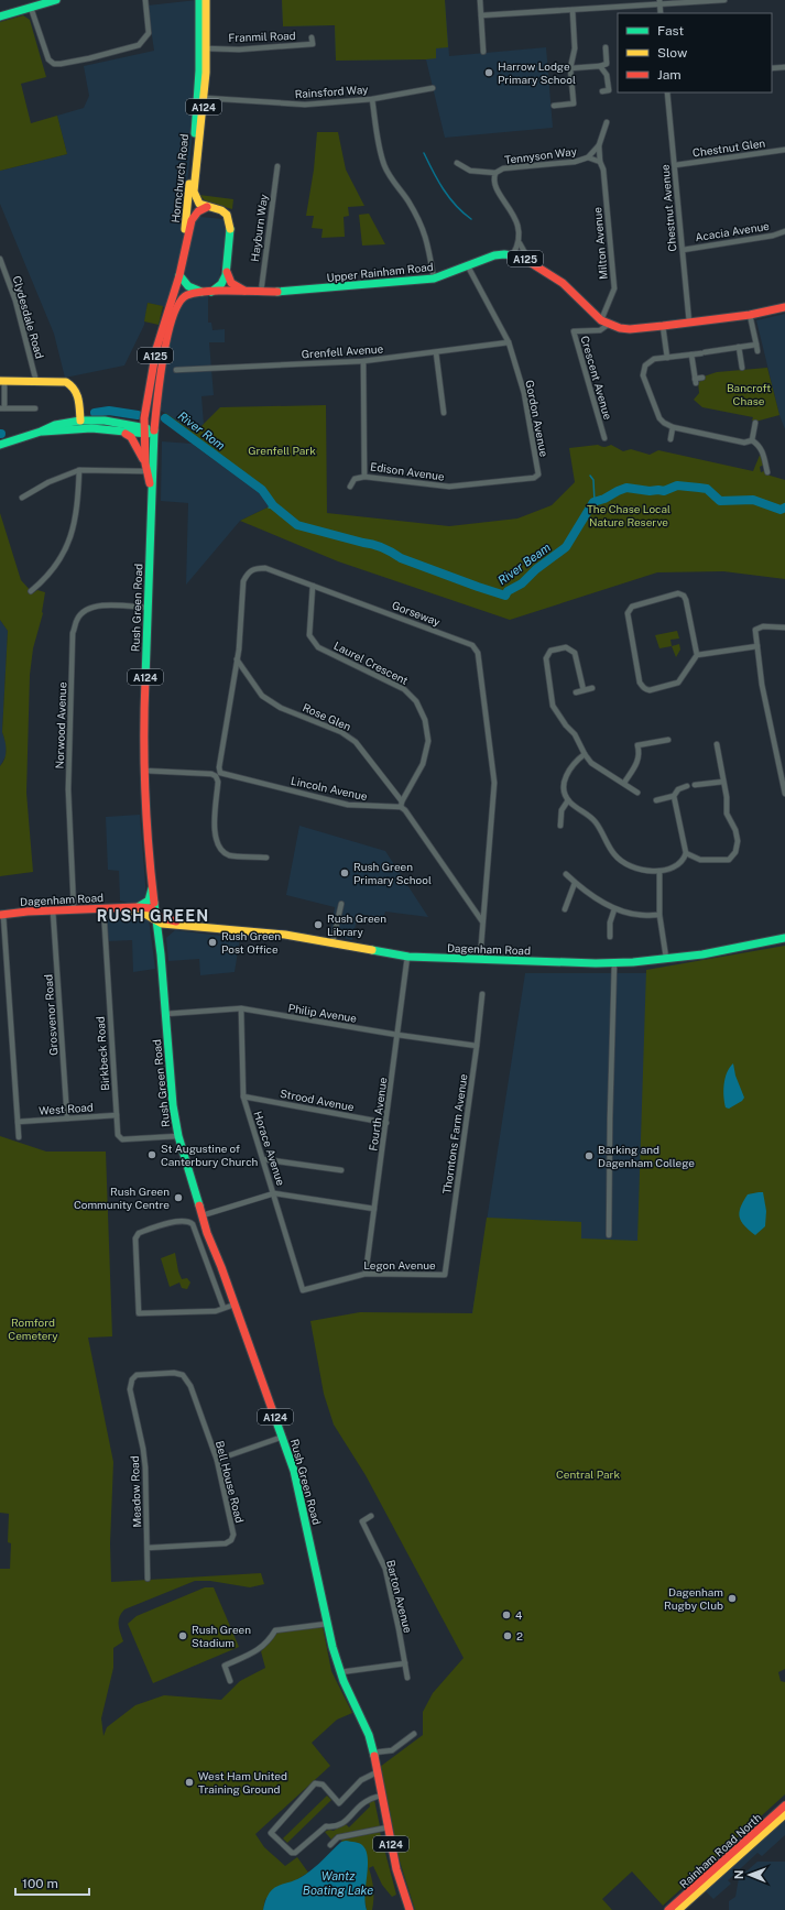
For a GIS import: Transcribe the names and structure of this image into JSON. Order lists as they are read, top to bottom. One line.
{"streets":{"main road":["A124","Hornchurch Road","A125","Upper Rainham Road","Rush Green Road","Dagenham Road","Rainham Road North"],"street":["Franmil Road","Rainsford Way","Chestnut Glen","Tennyson Way","Chestnut Avenue","Hayburn Way","Acacia Avenue","Milton Avenue","Clydesdale Road","Grenfell Avenue","Crescent Avenue","Gordon Avenue","Edison Avenue","Gorseway","Laurel Crescent","Rose Glen","Norwood Avenue","Lincoln Avenue","Philip Avenue","Grosvenor Road","Birkbeck Road","Strood Avenue","West Road","Fourth Avenue","Thorntons Farm Avenue","Horace Avenue","Legon Avenue","Bell House Road","Meadow Road","Barton Avenue"]},"crossings":[["Franmil Road","Hornchurch Road"],["Rainsford Way","Hornchurch Road"],["A124","Rush Green Road"],["Chestnut Glen","Chestnut Avenue"],["Tennyson Way","Milton Avenue"],["Hornchurch Road","A125"],["Chestnut Avenue","Acacia Avenue"],["Chestnut Avenue","Upper Rainham Road"],["Hayburn Way","Upper Rainham Road"],["Milton Avenue","Upper Rainham Road"],["A125","Upper Rainham Road"],["A125","Rush Green Road"],["Upper Rainham Road","Crescent Avenue"],["Upper Rainham Road","Gordon Avenue"],["Grenfell Avenue","Gordon Avenue"],["Grenfell Avenue","Edison Avenue"],["Gordon Avenue","Edison Avenue"],["Rush Green Road","Norwood Avenue"],["Rush Green Road","Lincoln Avenue"],["Rush Green Road","Dagenham Road"],["Rush Green Road","Philip Avenue"],["Rush Green Road","Birkbeck Road"],["Gorseway","Laurel Crescent"],["Gorseway","Rose Glen"],["Gorseway","Lincoln Avenue"],["Gorseway","Dagenham Road"],["Laurel Crescent","Rose Glen"],["Laurel Crescent","Lincoln Avenue"],["Rose Glen","Lincoln Avenue"],["Norwood Avenue","Dagenham Road"],["Dagenham Road","Grosvenor Road"],["Dagenham Road","Birkbeck Road"],["Dagenham Road","Fourth Avenue"],["Philip Avenue","Fourth Avenue"],["Philip Avenue","Thorntons Farm Avenue"],["Philip Avenue","Horace Avenue"],["Grosvenor Road","West Road"],["Birkbeck Road","West Road"],["Strood Avenue","Fourth Avenue"],["Strood Avenue","Horace Avenue"],["Fourth Avenue","Legon Avenue"],["Thorntons Farm Avenue","Legon Avenue"],["Horace Avenue","Legon Avenue"],["Bell House Road","Meadow Road"]],"districts":["RUSH GREEN"],"water":["River Rom","River Beam","Wantz Boating Lake"],"parks":["Bancroft Chase","Grenfell Park","The Chase Local Nature Reserve","Romford Cemetery","Central Park"],"places":["Harrow Lodge Primary School","Rush Green Primary School","Rush Green Library","Rush Green Post Office","St Augustine of Canterbury Church","Barking and Dagenham College","Rush Green Community Centre","Dagenham Rugby Club","4","Rush Green Stadium","2","West Ham United Training Ground"],"legend":["Fast","Slow","Jam"],"scale_bar":"100 m","north":"left"}
